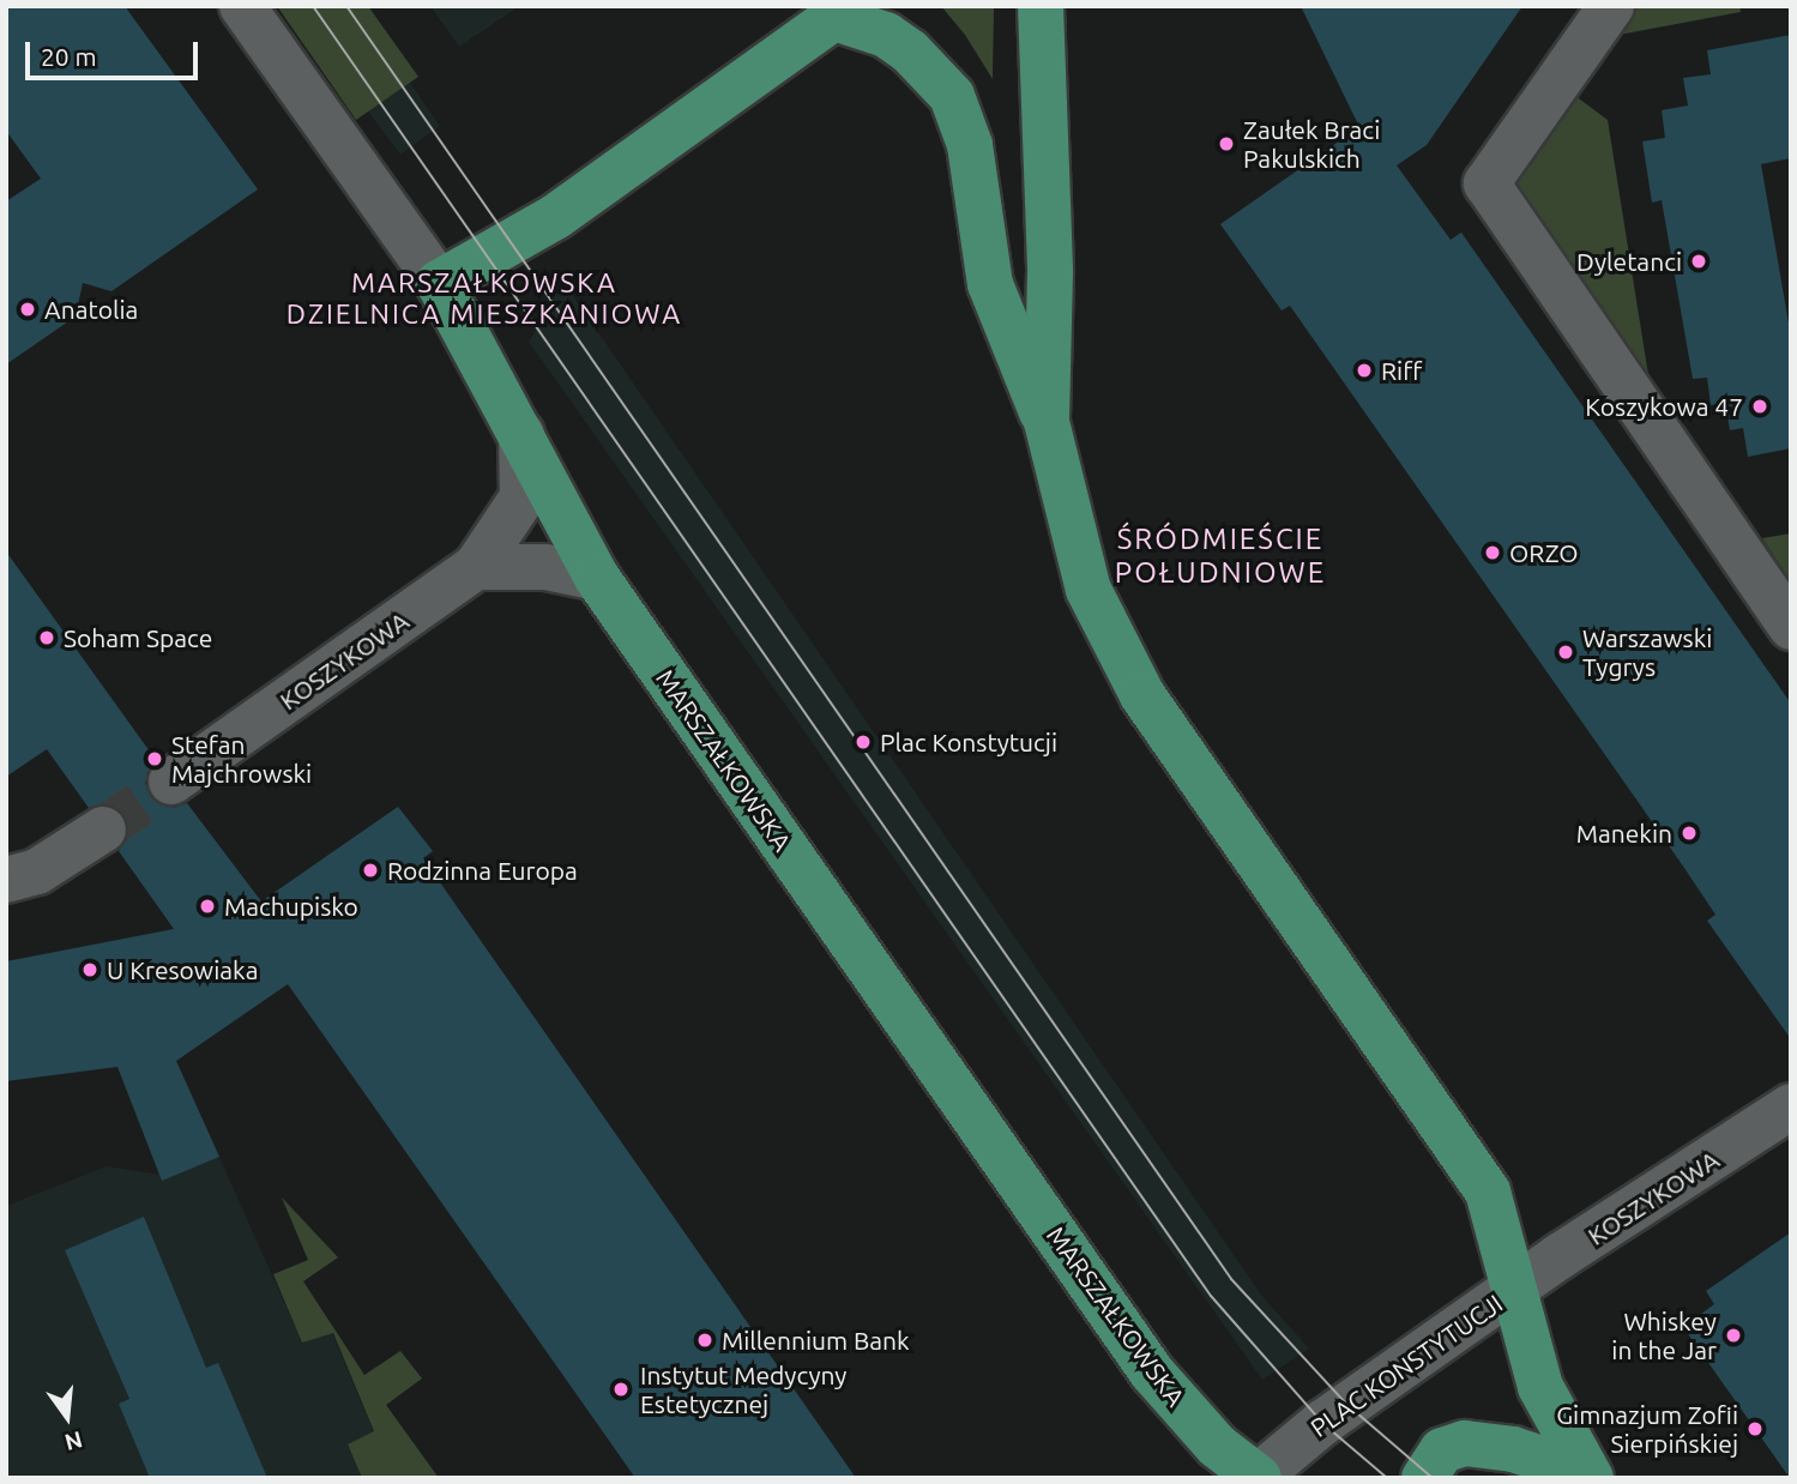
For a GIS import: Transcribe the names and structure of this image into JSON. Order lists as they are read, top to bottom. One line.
{"streets":{"main road":["MARSZAŁKOWSKA","PLAC KONSTYTUCJI"],"street":["KOSZYKOWA"]},"crossings":[["KOSZYKOWA","MARSZAŁKOWSKA"],["KOSZYKOWA","PLAC KONSTYTUCJI"],["MARSZAŁKOWSKA","PLAC KONSTYTUCJI"]],"districts":["MARSZAŁKOWSKA DZIELNICA MIESZKANIOWA","ŚRÓDMIEŚCIE POŁUDNIOWE"],"places":["Zaułek Braci Pakulskich","Dyletanci","Anatolia","Riff","Koszykowa 47","ORZO","Soham Space","Warszawski Tygrys","Plac Konstytucji","Stefan Majchrowski","Manekin","Rodzinna Europa","Machupisko","U Kresowiaka","Whiskey in the Jar","Millennium Bank","Instytut Medycyny Estetycznej","Gimnazjum Zofii Sierpińskiej"],"scale_bar":"20 m","north":"bottom"}
